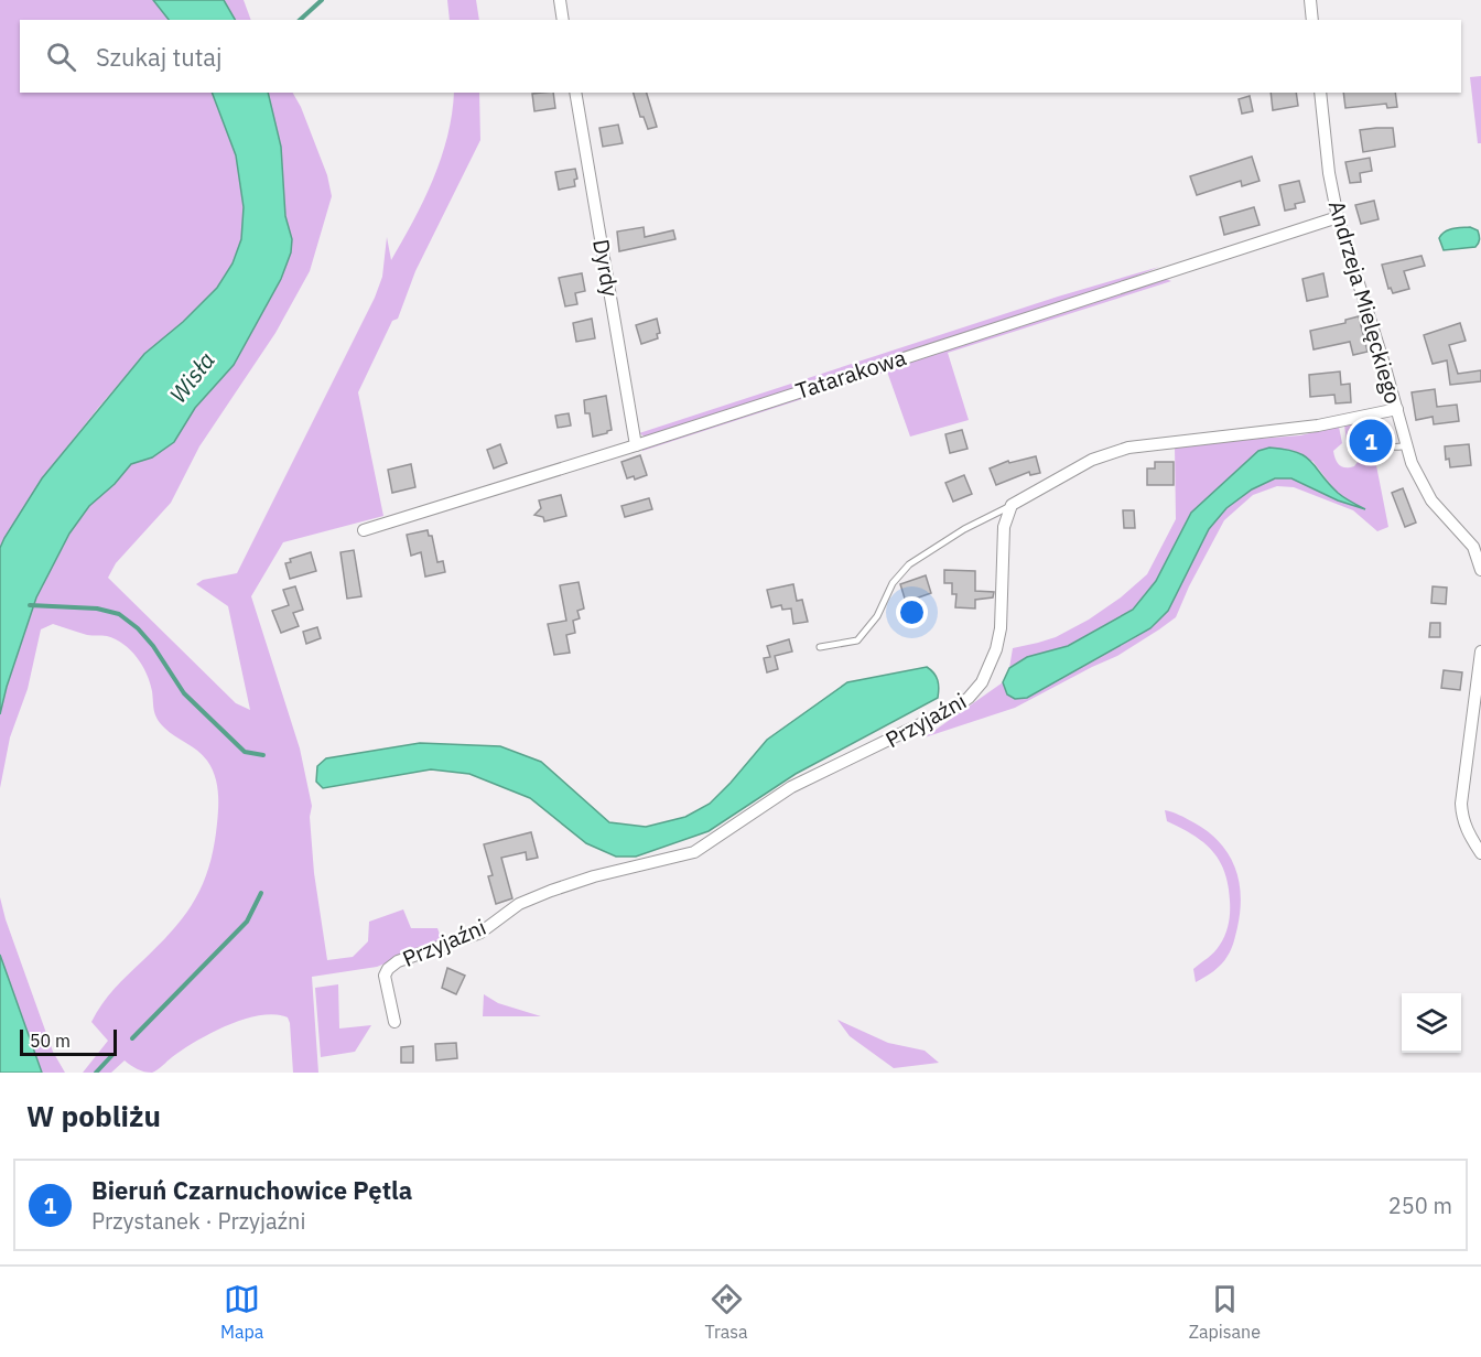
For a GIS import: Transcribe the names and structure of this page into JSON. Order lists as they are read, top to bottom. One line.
{"streets":{"street":["Dyrdy","Andrzeja Mielęckiego","Tatarakowa","Przyjaźni"]},"crossings":[["Dyrdy","Tatarakowa"],["Andrzeja Mielęckiego","Tatarakowa"]],"water":["Wisła"],"scale_bar":"50 m","page":{"search":"Szukaj tutaj","pins":"1","scale":"50 m","heading":"W pobliżu","list":[{"mark":"1","name":"Bieruń Czarnuchowice Pętla","note":"Przystanek · Przyjaźni","value":"250 m"}],"nav":["Mapa","Trasa","Zapisane"]}}
